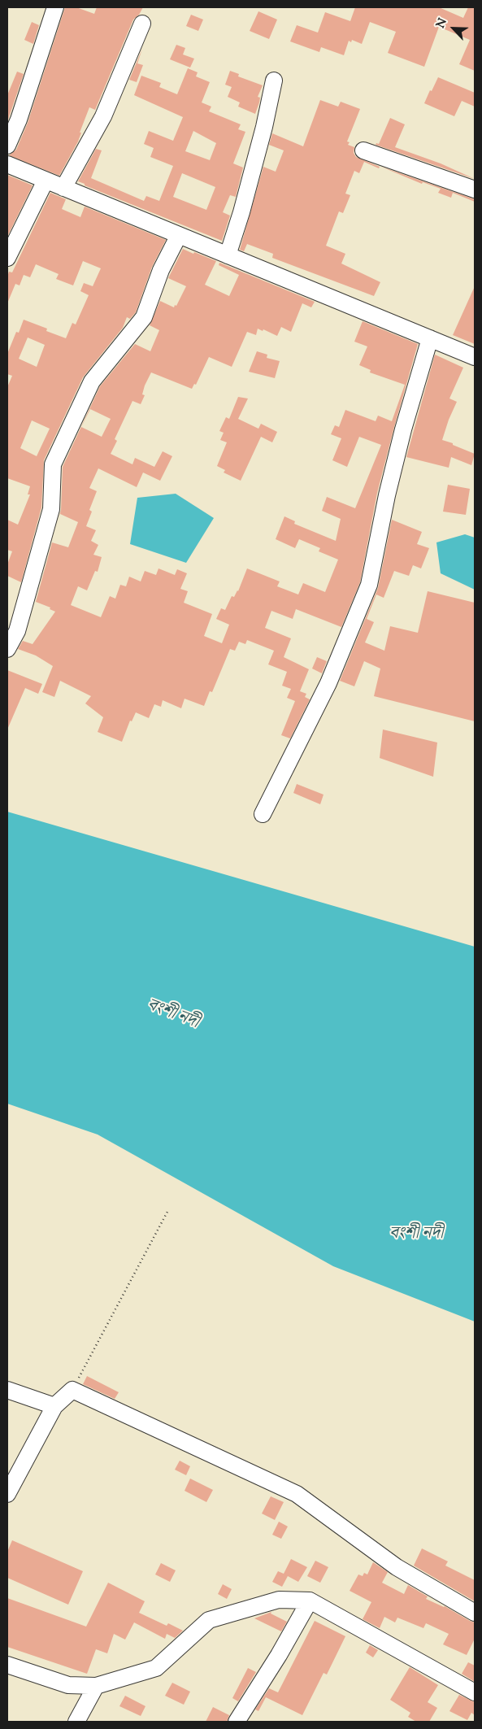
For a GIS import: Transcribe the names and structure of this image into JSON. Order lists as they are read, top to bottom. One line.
{"water":["বংশী নদী"],"north":"top left"}
